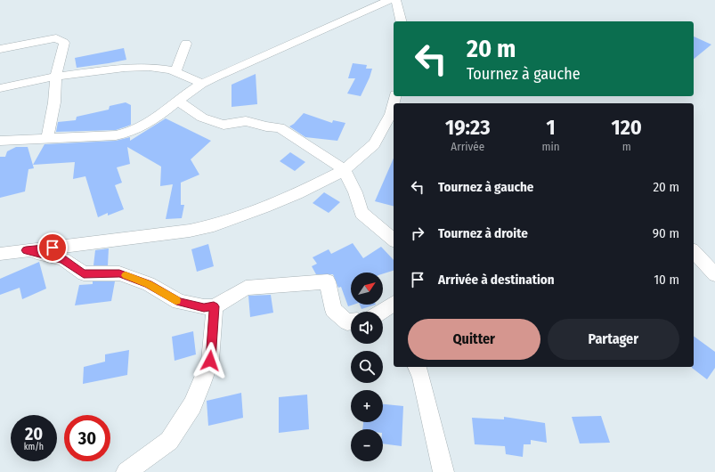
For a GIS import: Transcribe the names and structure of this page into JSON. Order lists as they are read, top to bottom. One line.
{"north":"top right","page":{"turn":["20 m","Tournez à gauche"],"eta":["19:23","Arrivée","1","min","120","m"],"list":[{"name":"Tournez à gauche","value":"20 m"},{"name":"Tournez à droite","value":"90 m"},{"name":"Arrivée à destination","value":"10 m"}],"map_buttons":["+","−"],"buttons":["Quitter","Partager"],"speed":"20 km/h","limit":"30"}}
